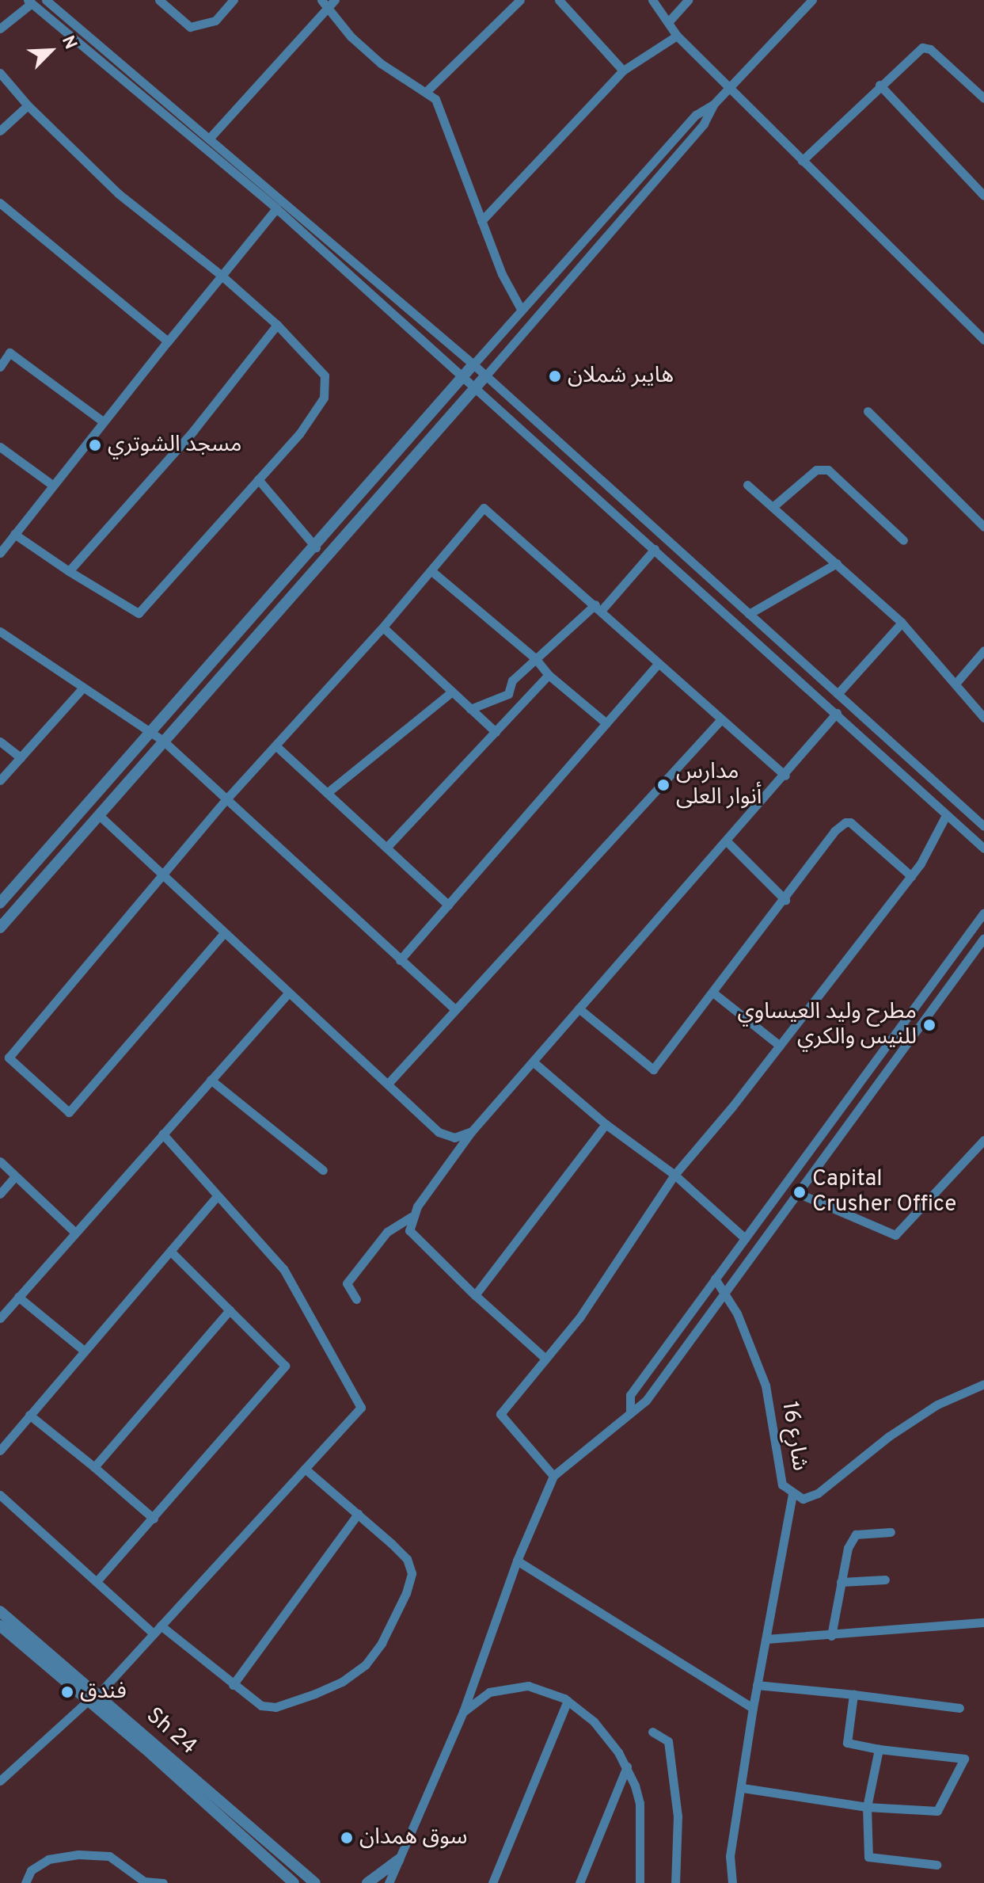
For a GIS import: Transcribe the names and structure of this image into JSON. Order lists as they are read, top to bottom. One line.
{"streets":{"street":["شارع 16","Sh 24"]},"places":["هايبر شملان","مسجد الشوتري","مدارس أنوار العلى","مطرح وليد العيساوي للنيس والكري","Capital Crusher Office","فندق","سوق همدان"],"north":"top right"}
